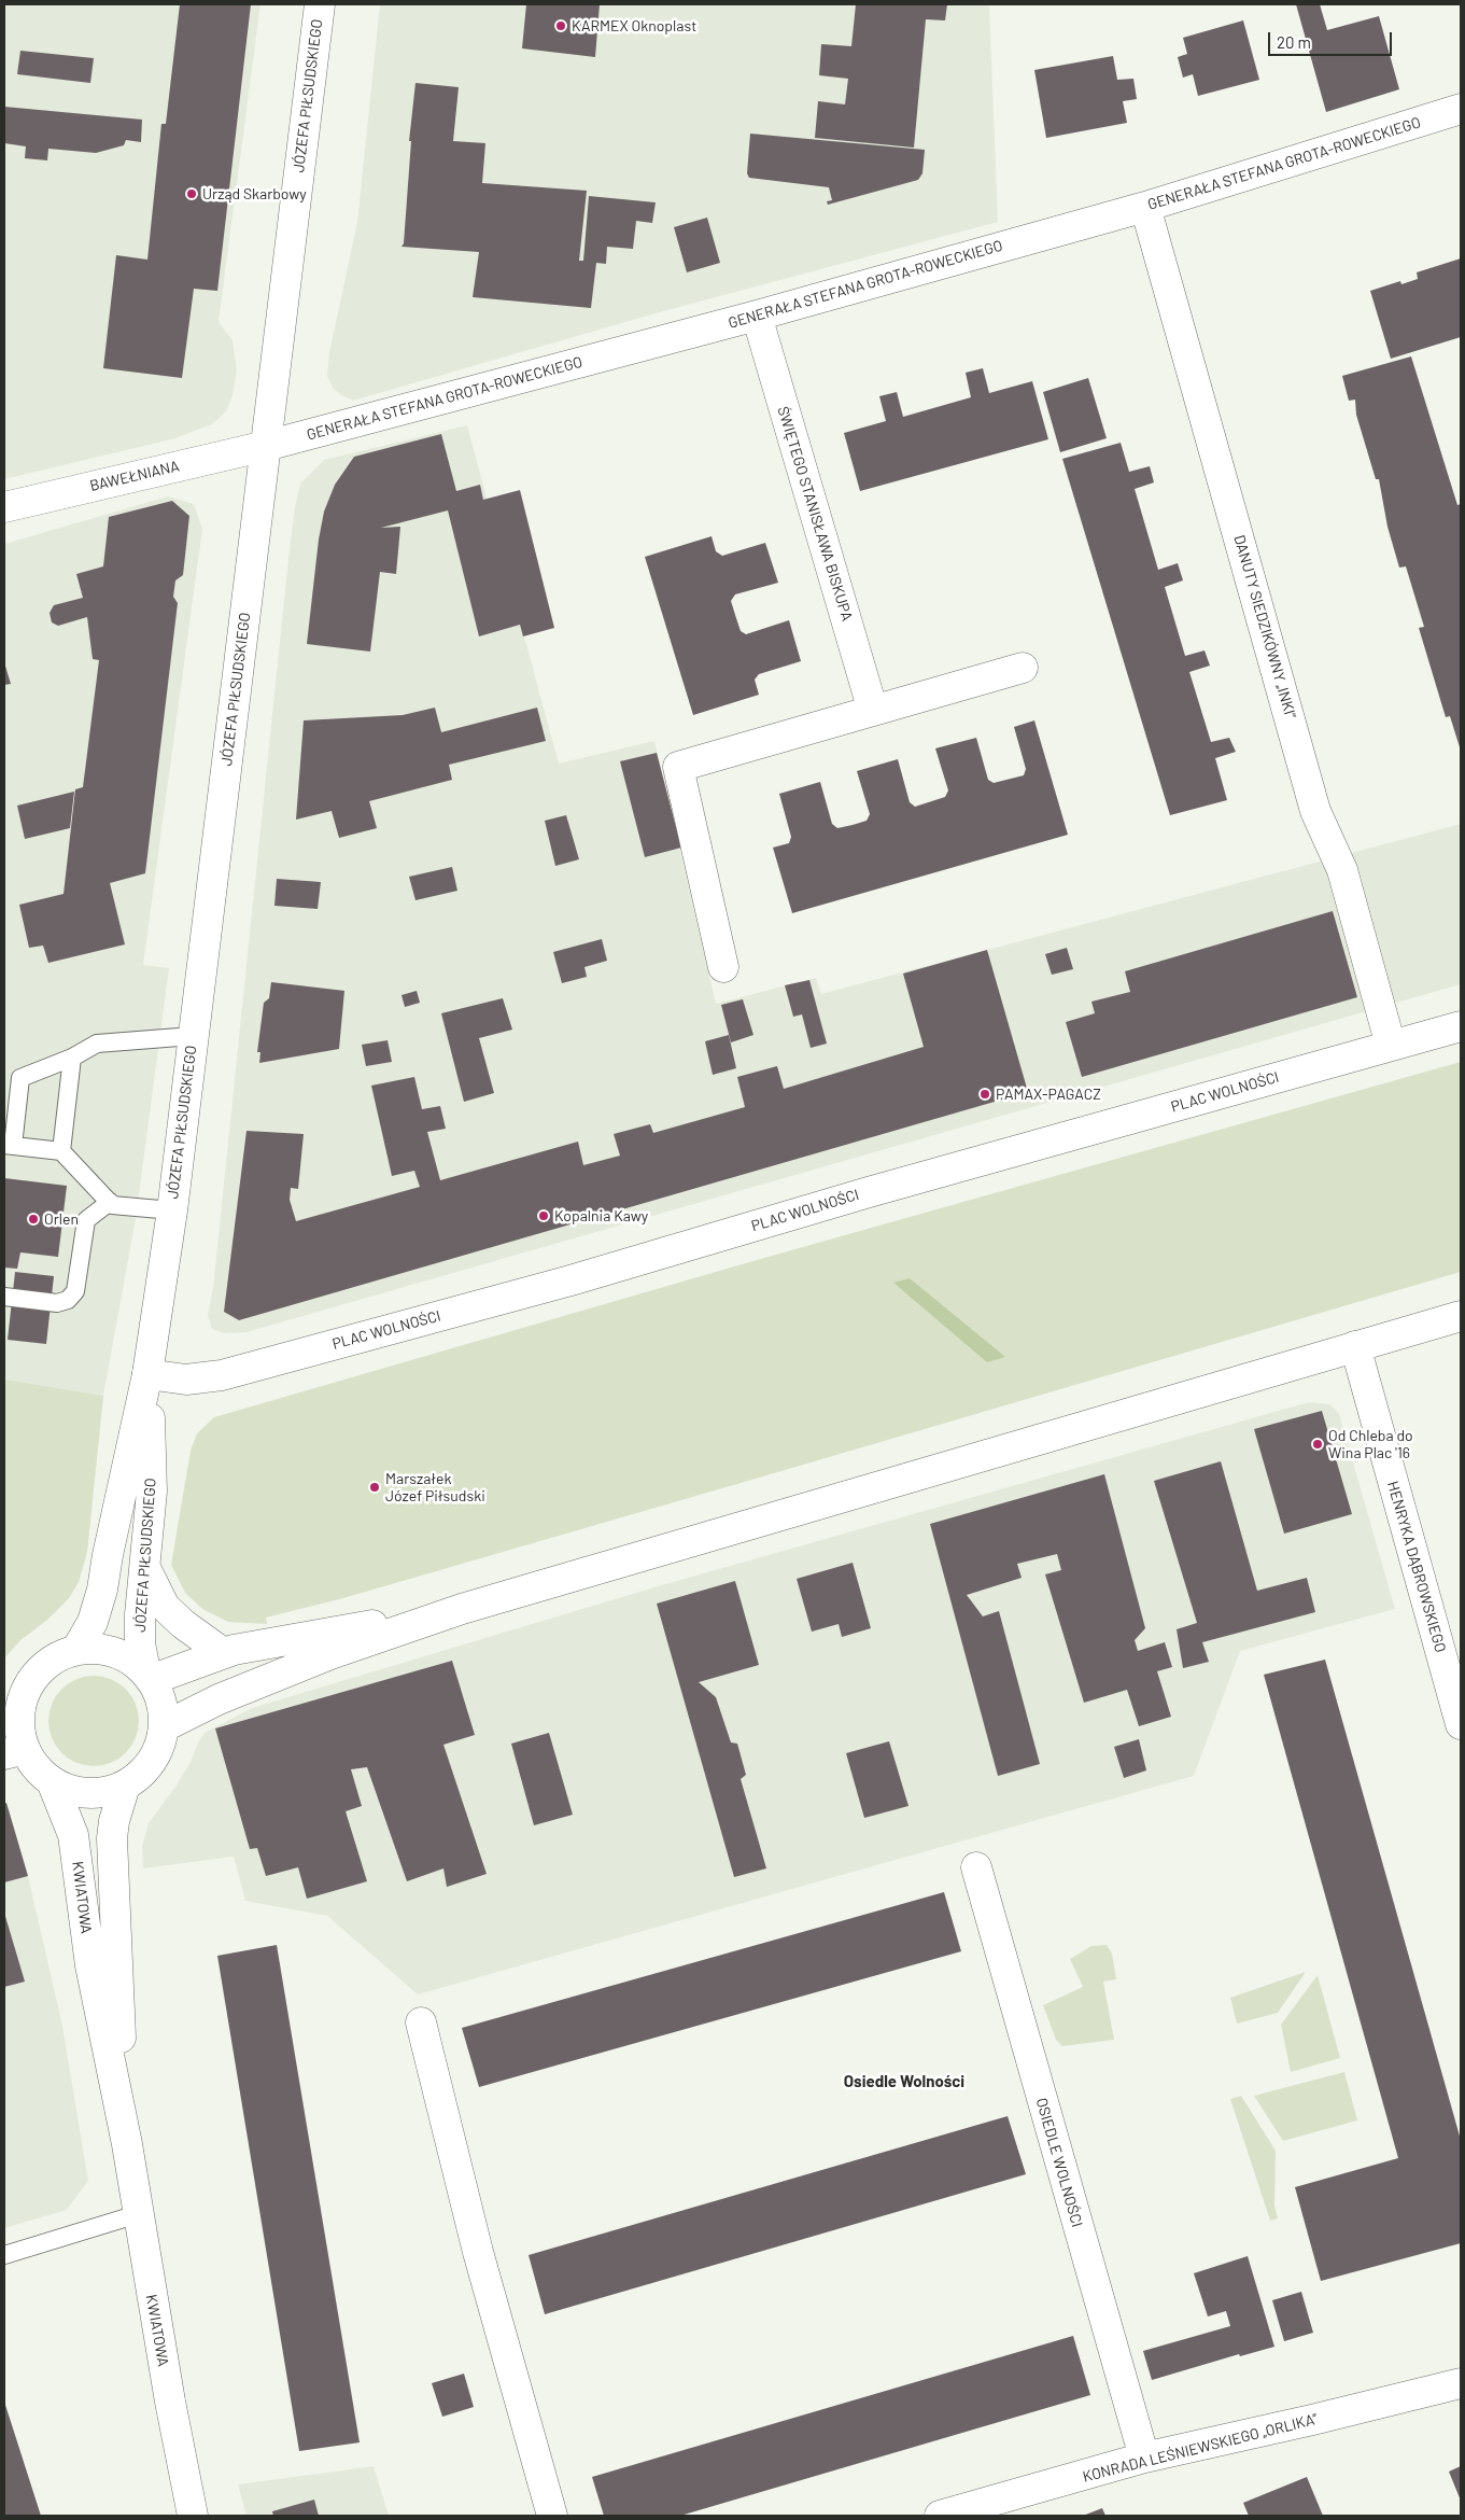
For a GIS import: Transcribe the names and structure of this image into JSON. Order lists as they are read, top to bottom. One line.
{"streets":{"street":["JÓZEFA PIŁSUDSKIEGO","GENERAŁA STEFANA GROTA-ROWECKIEGO","BAWEŁNIANA","ŚWIĘTEGO STANISŁAWA BISKUPA","DANUTY SIEDZIKÓWNY „INKI”","PLAC WOLNOŚCI","HENRYKA DĄBROWSKIEGO","KWIATOWA","OSIEDLE WOLNOŚCI","KONRADA LEŚNIEWSKIEGO „ORLIKA”"]},"crossings":[["JÓZEFA PIŁSUDSKIEGO","GENERAŁA STEFANA GROTA-ROWECKIEGO"],["JÓZEFA PIŁSUDSKIEGO","BAWEŁNIANA"],["JÓZEFA PIŁSUDSKIEGO","PLAC WOLNOŚCI"],["JÓZEFA PIŁSUDSKIEGO","KWIATOWA"],["GENERAŁA STEFANA GROTA-ROWECKIEGO","BAWEŁNIANA"],["GENERAŁA STEFANA GROTA-ROWECKIEGO","ŚWIĘTEGO STANISŁAWA BISKUPA"],["GENERAŁA STEFANA GROTA-ROWECKIEGO","DANUTY SIEDZIKÓWNY „INKI”"],["DANUTY SIEDZIKÓWNY „INKI”","PLAC WOLNOŚCI"],["OSIEDLE WOLNOŚCI","KONRADA LEŚNIEWSKIEGO „ORLIKA”"]],"districts":["Osiedle Wolności"],"places":["KARMEX Oknoplast","Urząd Skarbowy","PAMAX-PAGACZ","Kopalnia Kawy","Orlen","Od Chleba do Wina Plac '16","Marszałek Józef Piłsudski"],"scale_bar":"20 m"}
